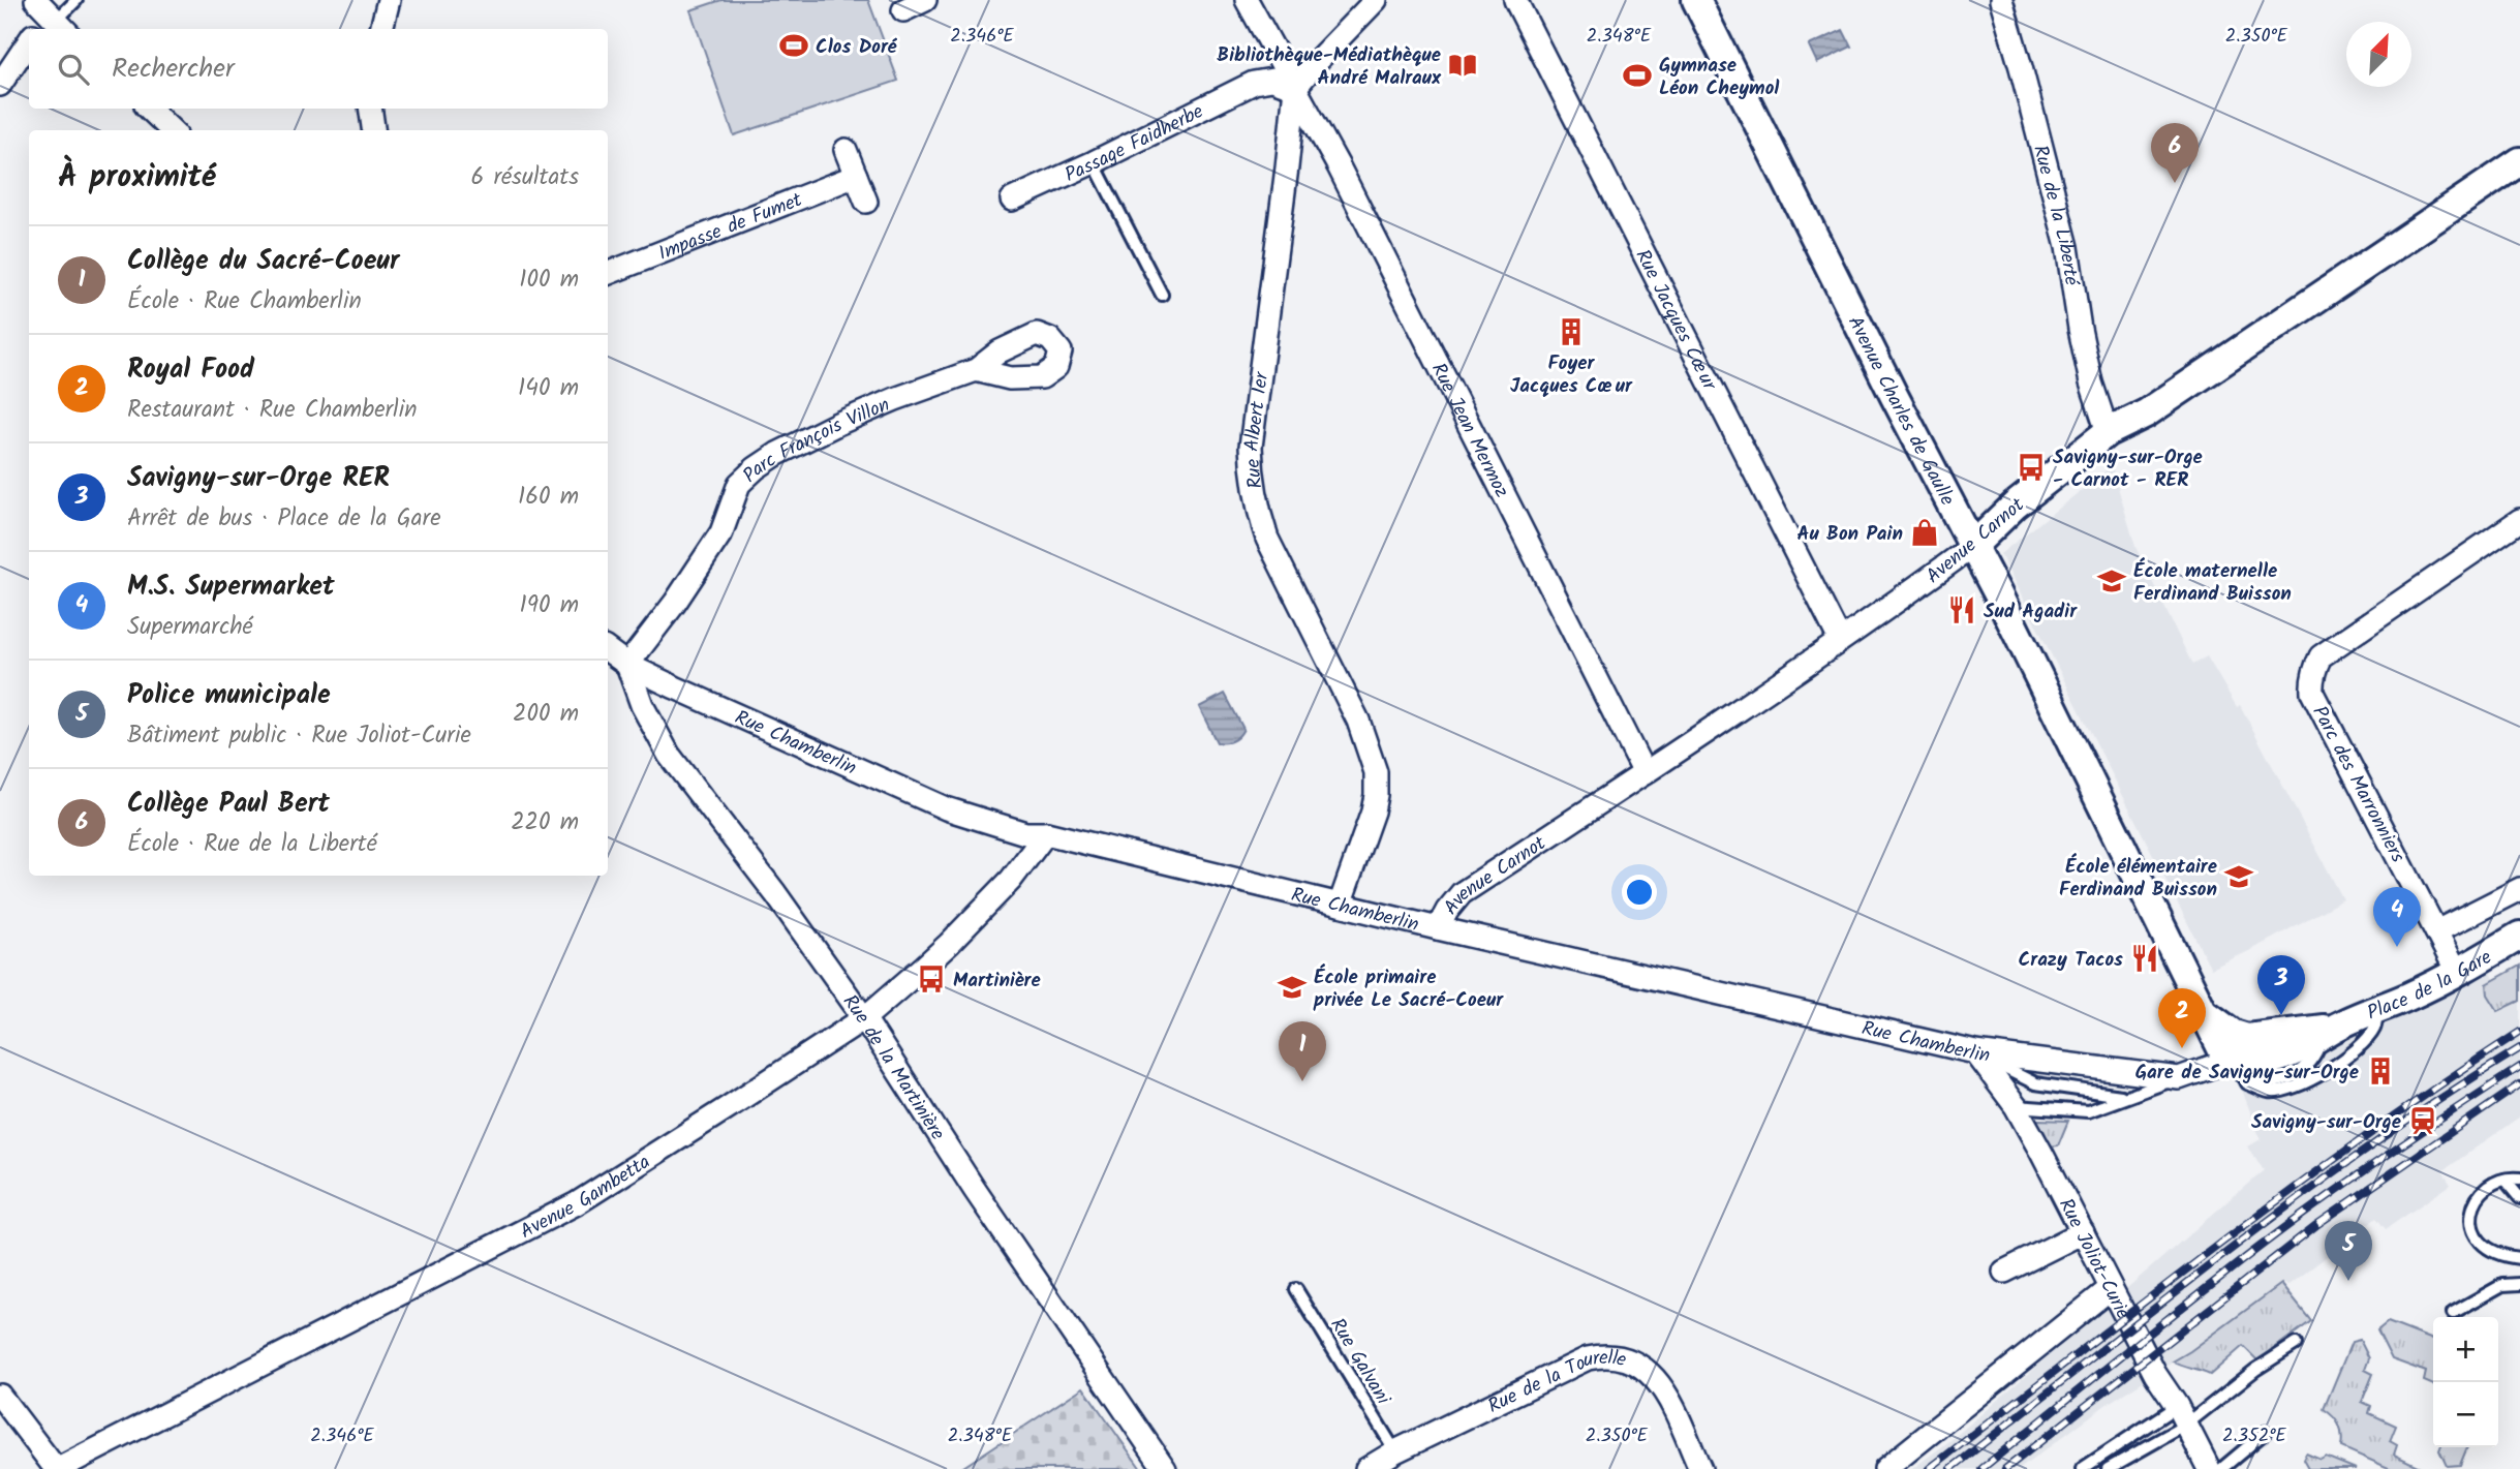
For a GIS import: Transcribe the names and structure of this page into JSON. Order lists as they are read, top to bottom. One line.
{"streets":{"street":["Passage Faidherbe","Rue de la Liberté","Impasse de Fumet","Rue Jacques Cœur","Avenue Charles de Gaulle","Rue Albert 1er","Rue Jean Mermoz","Parc François Villon","Avenue Carnot","Rue Chamberlin","Parc des Marronniers","Place de la Gare","Rue de la Martinière","Avenue Gambetta","Rue Joliot-Curie","Rue de la Tourelle"],"lane":["Rue Galvani"]},"crossings":[["Passage Faidherbe","Rue Albert 1er"],["Passage Faidherbe","Rue Jean Mermoz"],["Rue de la Liberté","Avenue Carnot"],["Rue Jacques Cœur","Avenue Carnot"],["Avenue Charles de Gaulle","Avenue Carnot"],["Avenue Charles de Gaulle","Rue Chamberlin"],["Avenue Charles de Gaulle","Place de la Gare"],["Rue Albert 1er","Rue Jean Mermoz"],["Rue Albert 1er","Rue Chamberlin"],["Rue Jean Mermoz","Avenue Carnot"],["Parc François Villon","Rue Chamberlin"],["Parc François Villon","Rue de la Martinière"],["Avenue Carnot","Rue Chamberlin"],["Rue Chamberlin","Place de la Gare"],["Rue Chamberlin","Rue de la Martinière"],["Rue Chamberlin","Avenue Gambetta"],["Rue Chamberlin","Rue Joliot-Curie"],["Parc des Marronniers","Place de la Gare"],["Rue de la Martinière","Avenue Gambetta"],["Rue Galvani","Rue de la Tourelle"]],"places":{"sports":["Clos Doré","Gymnase Léon Cheymol"],"library":["Bibliothèque-Médiathèque André Malraux"],"building":["Foyer Jacques Cœur","Gare de Savigny-sur-Orge"],"bus stop":["Savigny-sur-Orge - Carnot - RER","Martinière"],"shop":["Au Bon Pain"],"school or university":["École maternelle Ferdinand Buisson","École élémentaire Ferdinand Buisson","École primaire privée Le Sacré-Coeur"],"restaurant":["Sud Agadir","Crazy Tacos"],"station":["Savigny-sur-Orge"]},"north":"top right","page":{"search":"Rechercher","pins":["6","4","3","2","1","5"],"heading":["À proximité","6 résultats"],"list":[{"mark":"1","name":"Collège du Sacré-Coeur","note":"École · Rue Chamberlin","value":"100 m"},{"mark":"2","name":"Royal Food","note":"Restaurant · Rue Chamberlin","value":"140 m"},{"mark":"3","name":"Savigny-sur-Orge RER","note":"Arrêt de bus · Place de la Gare","value":"160 m"},{"mark":"4","name":"M.S. Supermarket","note":"Supermarché","value":"190 m"},{"mark":"5","name":"Police municipale","note":"Bâtiment public · Rue Joliot-Curie","value":"200 m"},{"mark":"6","name":"Collège Paul Bert","note":"École · Rue de la Liberté","value":"220 m"}],"map_buttons":["+","−"]},"coordinates":["2.346°E","2.348°E","2.350°E","2.352°E"]}
